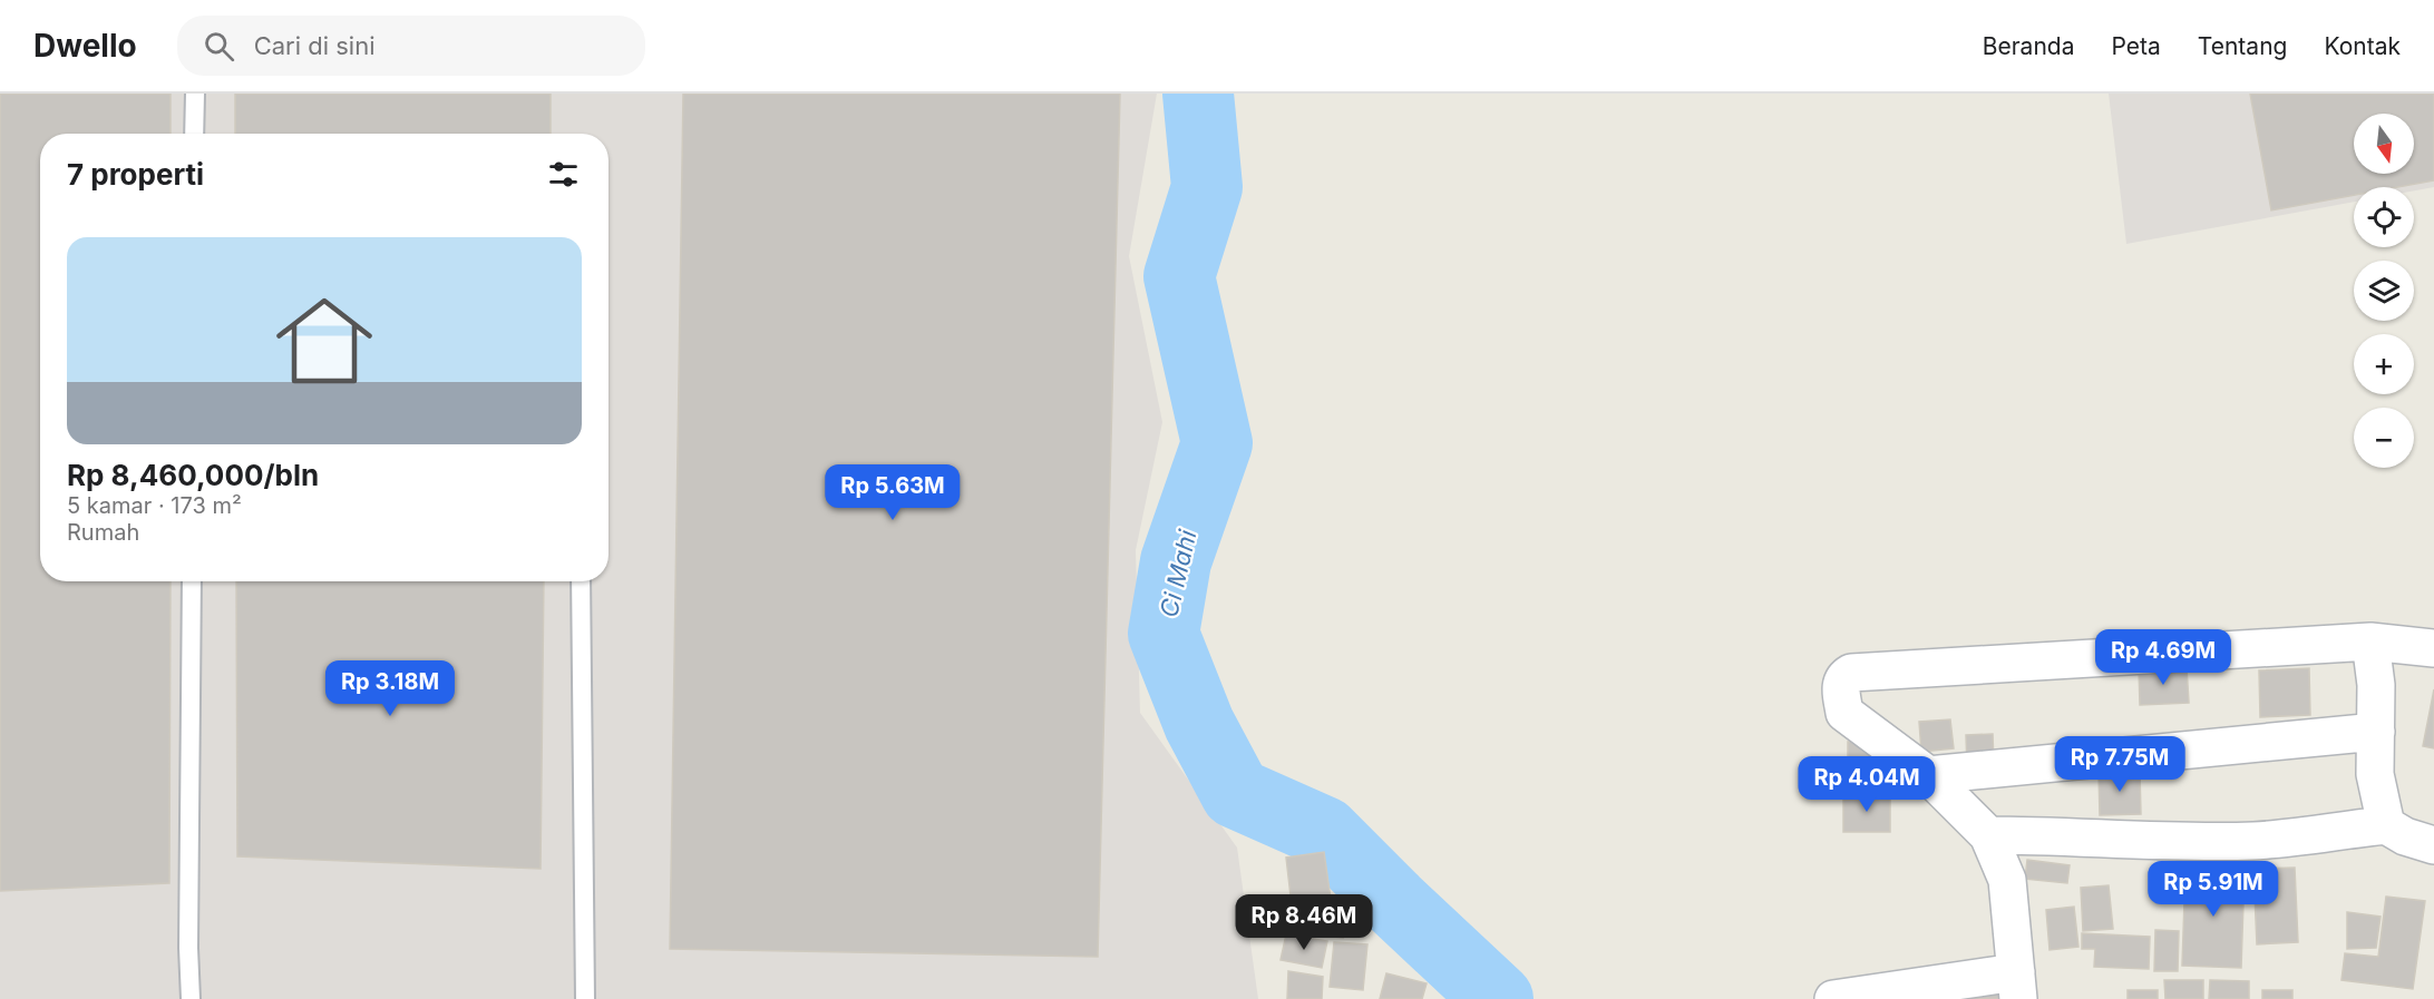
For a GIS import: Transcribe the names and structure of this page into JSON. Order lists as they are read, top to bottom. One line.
{"water":["Ci Mahi"],"north":"bottom","page":{"header":"Dwello","search":"Cari di sini","nav":["Beranda","Peta","Tentang","Kontak"],"map_buttons":["+","−"],"heading":"7 properti","list":[{"name":"Rp 8,460,000/bln","note":"5 kamar · 173 m² · Rumah"}],"price":["Rp 5.63M","Rp 4.69M","Rp 3.18M","Rp 7.75M","Rp 4.04M","Rp 5.91M","Rp 8.46M"]}}
